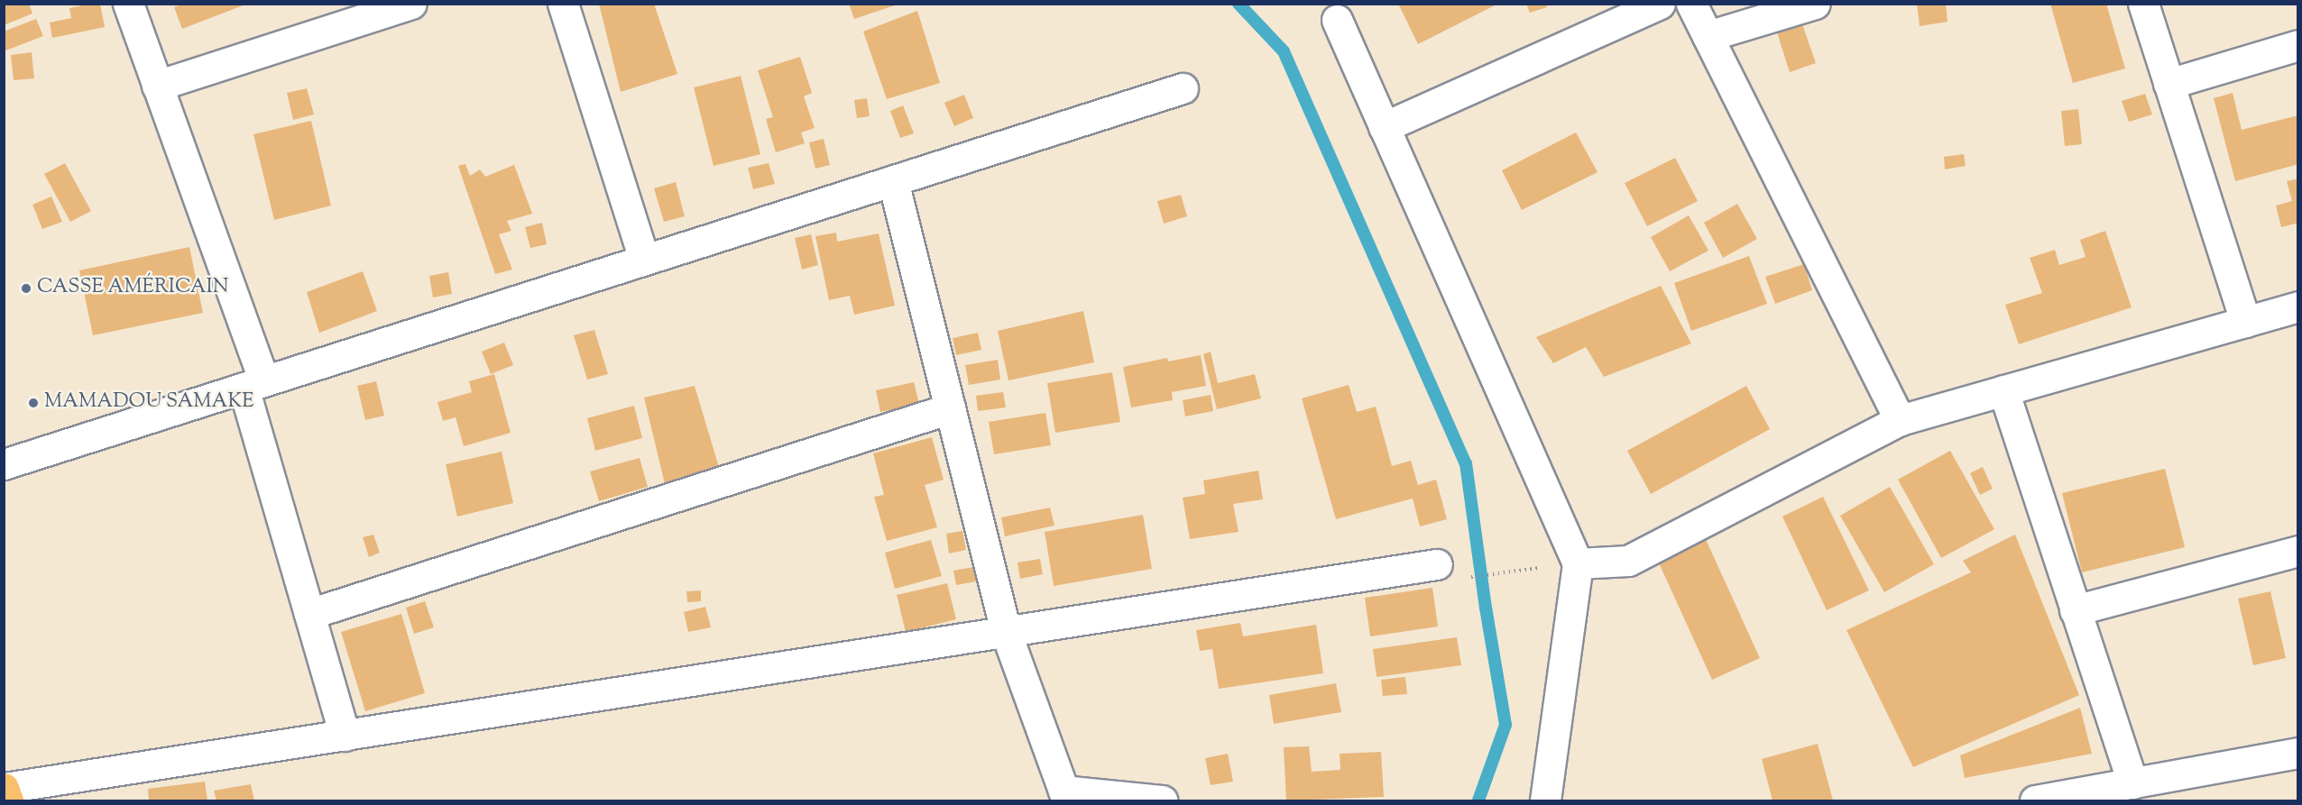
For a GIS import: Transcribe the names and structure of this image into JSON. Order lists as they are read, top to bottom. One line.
{"places":["CASSE AMÉRICAIN","MAMADOU SAMAKE"]}
